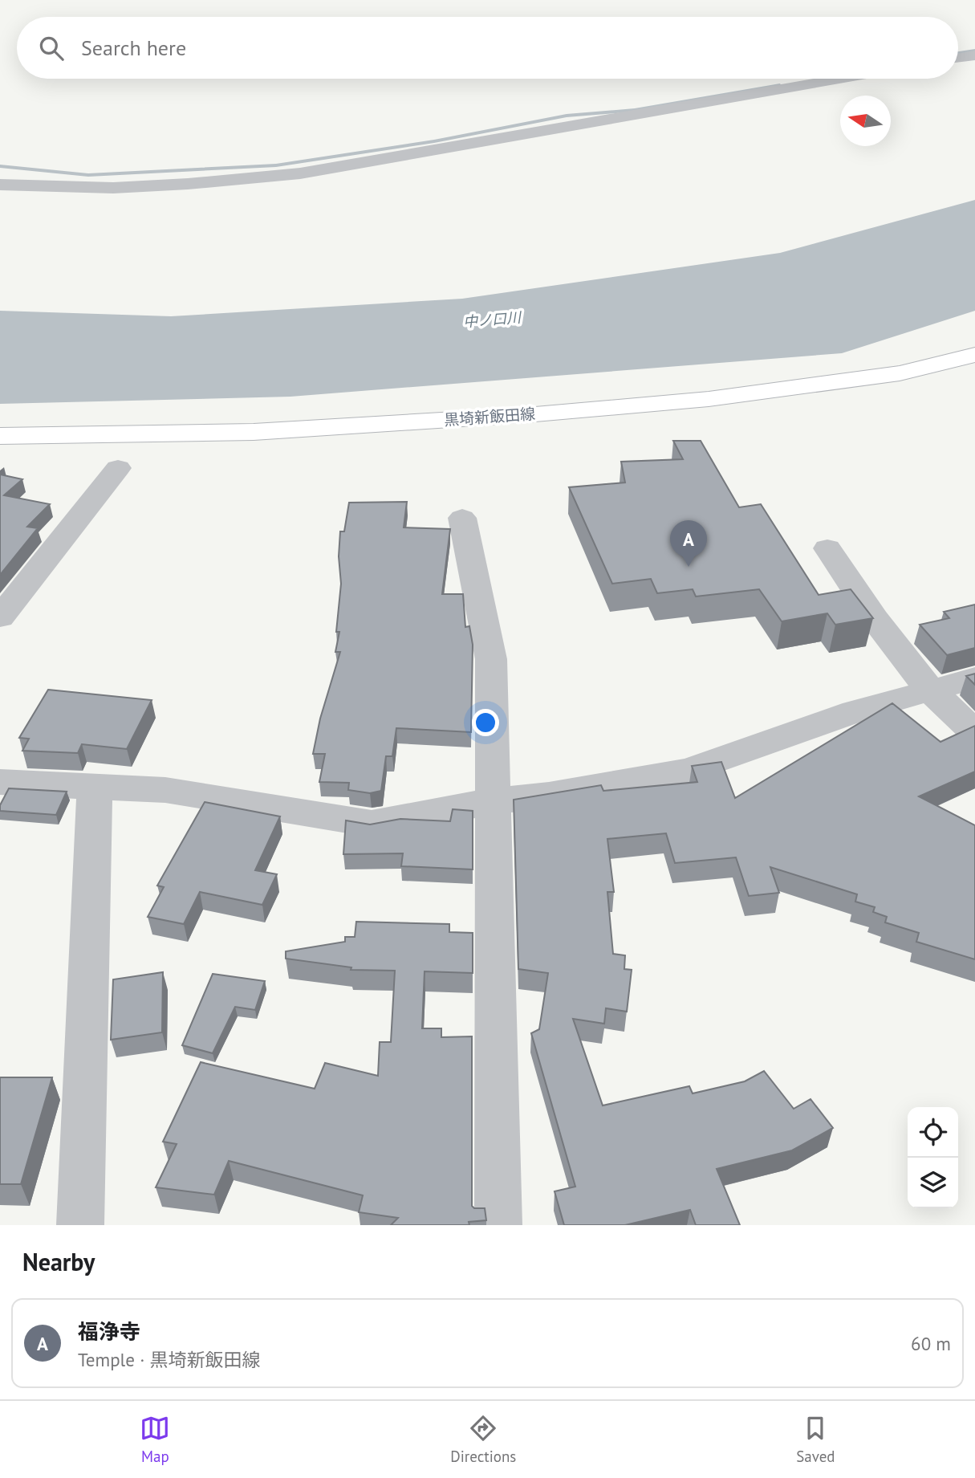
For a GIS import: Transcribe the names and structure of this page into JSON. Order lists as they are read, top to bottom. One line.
{"streets":{"main road":["黒埼新飯田線"]},"water":["中ノ口川"],"north":"left","page":{"search":"Search here","pins":"A","heading":"Nearby","list":[{"mark":"A","name":"福浄寺","note":"Temple · 黒埼新飯田線","value":"60 m"}],"nav":["Map","Directions","Saved"]}}
